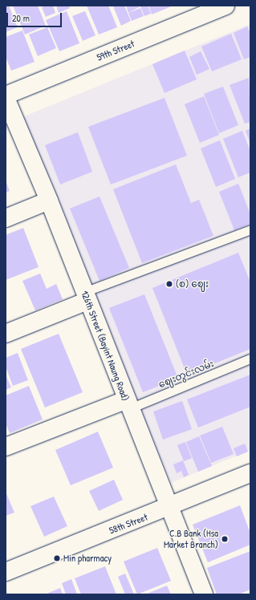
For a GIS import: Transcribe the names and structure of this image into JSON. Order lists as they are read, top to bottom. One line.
{"streets":{"street":["59th Street","126th Street (Bayint Naung Road)","58th Street"],"lane":["ဈေးတွင်းလမ်း"]},"crossings":[["59th Street","126th Street (Bayint Naung Road)"],["126th Street (Bayint Naung Road)","ဈေးတွင်းလမ်း"],["126th Street (Bayint Naung Road)","58th Street"]],"places":["(စ) ဈေး","C.B Bank (Hsa Market Branch)","Min pharmacy"],"scale_bar":"20 m"}
